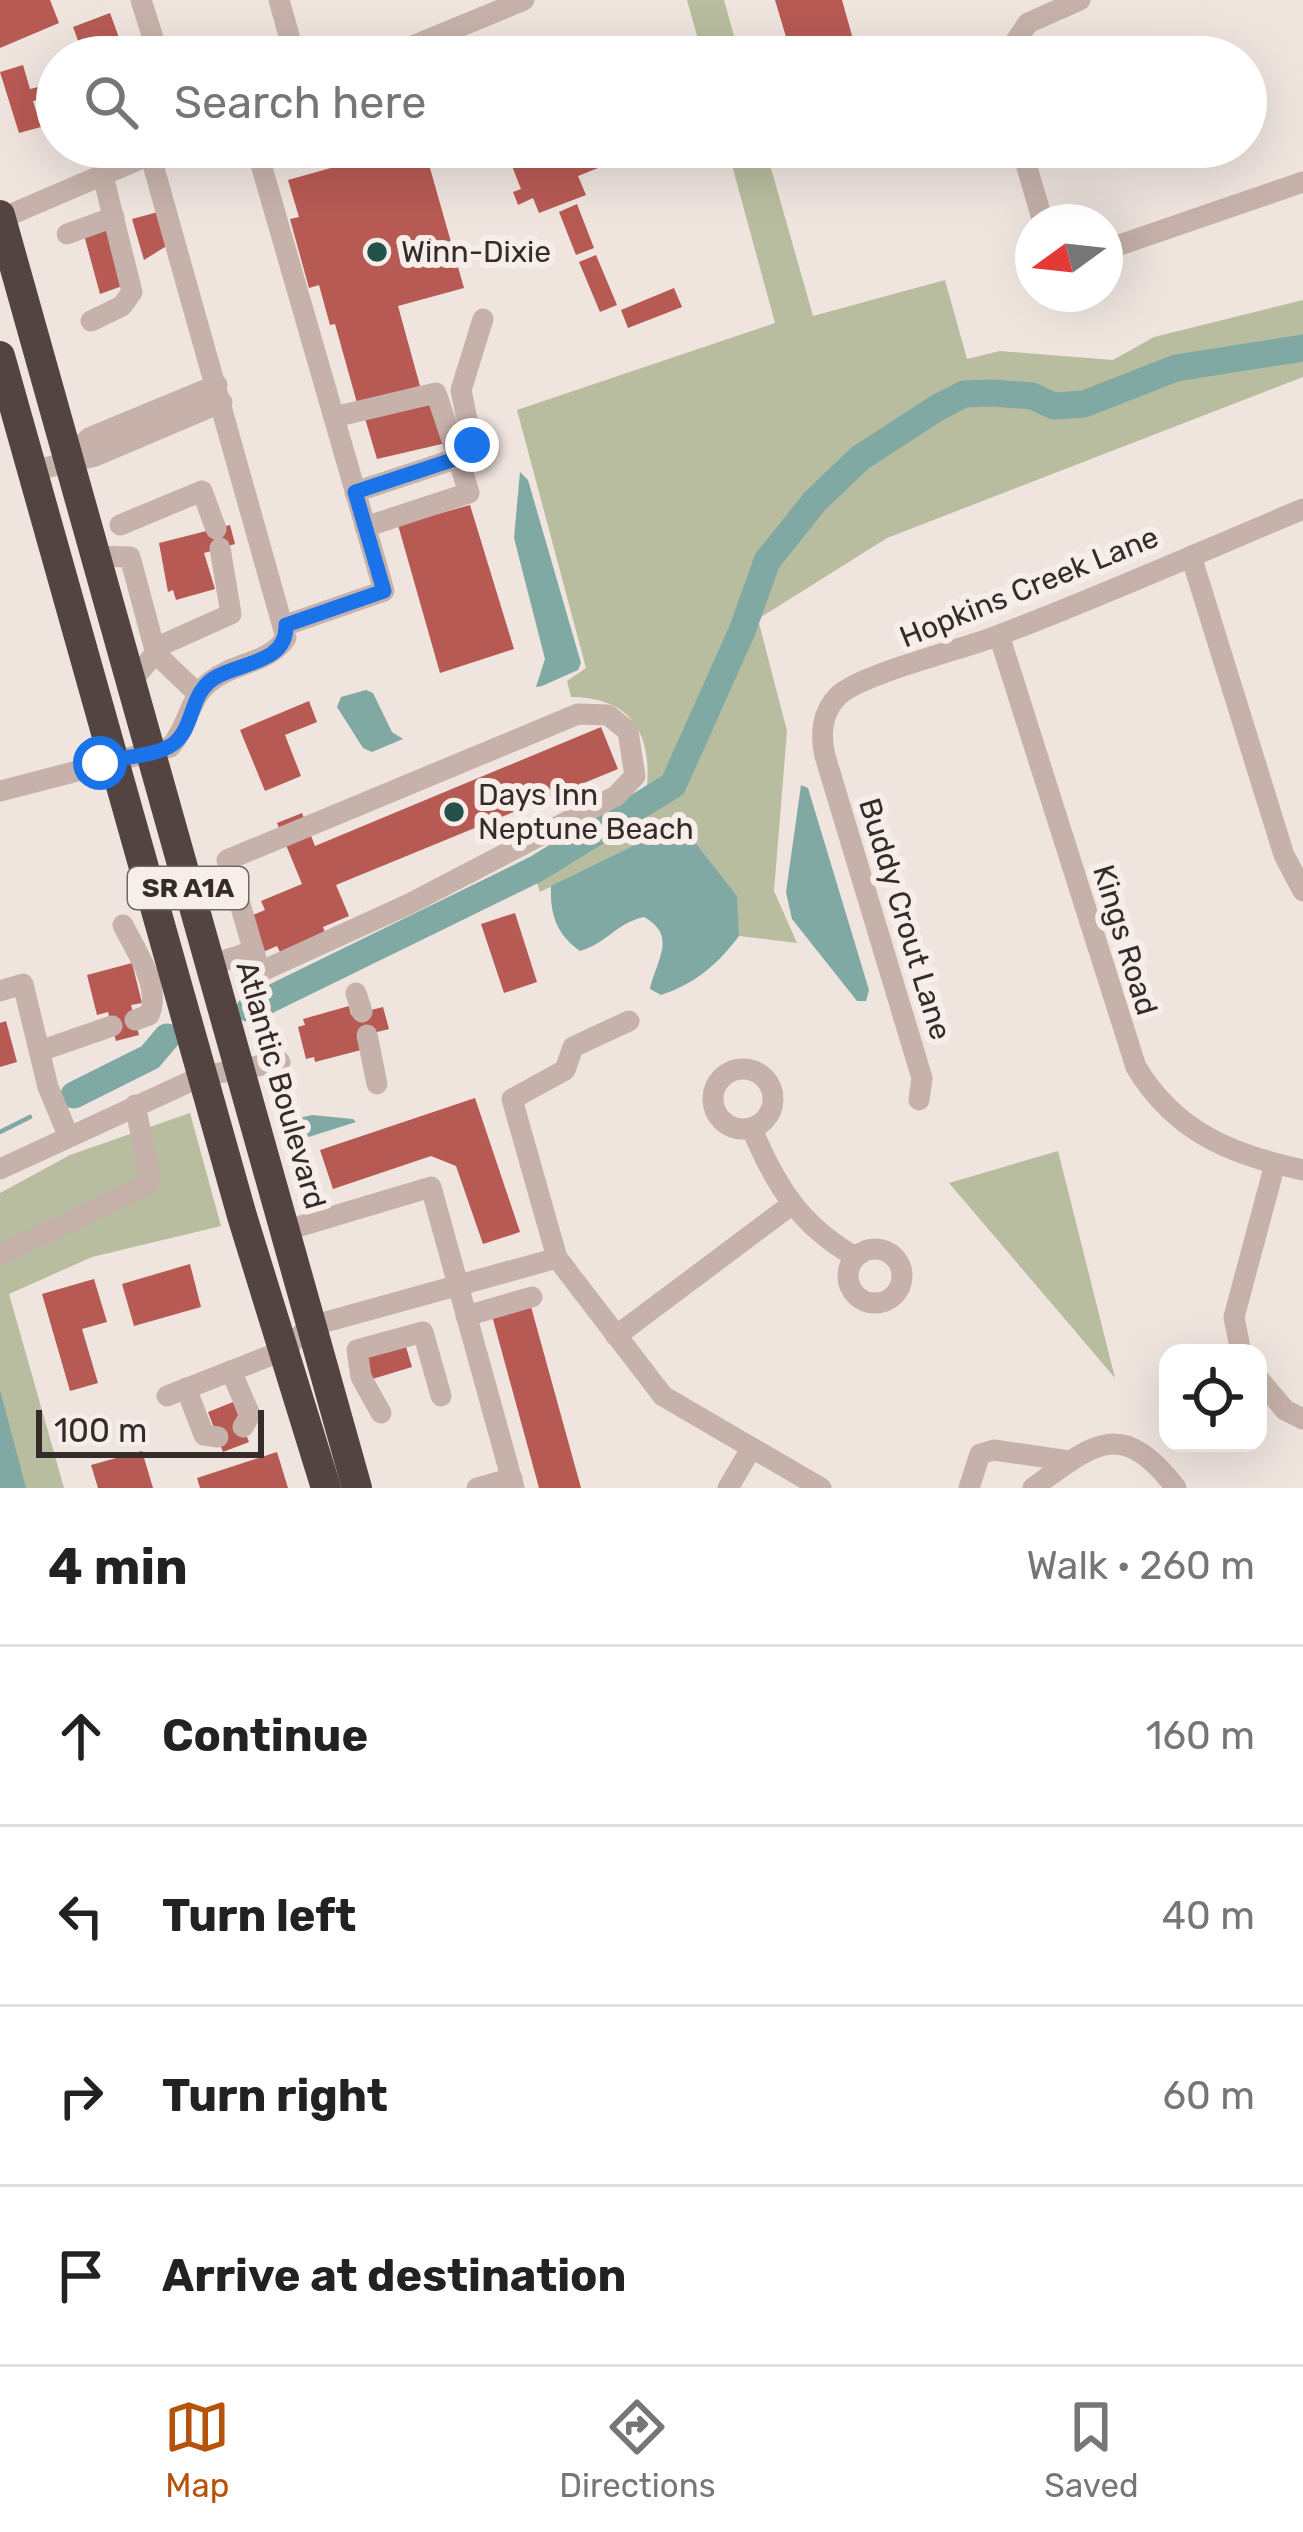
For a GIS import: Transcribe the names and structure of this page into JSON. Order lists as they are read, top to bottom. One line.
{"streets":{"highway":["SR A1A","Atlantic Boulevard"],"street":["Hopkins Creek Lane","Buddy Crout Lane","Kings Road"]},"crossings":[["Hopkins Creek Lane","Buddy Crout Lane"],["Hopkins Creek Lane","Kings Road"]],"places":["Winn-Dixie","Days Inn Neptune Beach"],"scale_bar":"100 m","north":"left","page":{"search":"Search here","scale":"100 m","heading":["4 min","Walk · 260 m"],"list":[["Continue","160 m"],["Turn left","40 m"],["Turn right","60 m"],"Arrive at destination"],"nav":["Map","Directions","Saved"]}}
